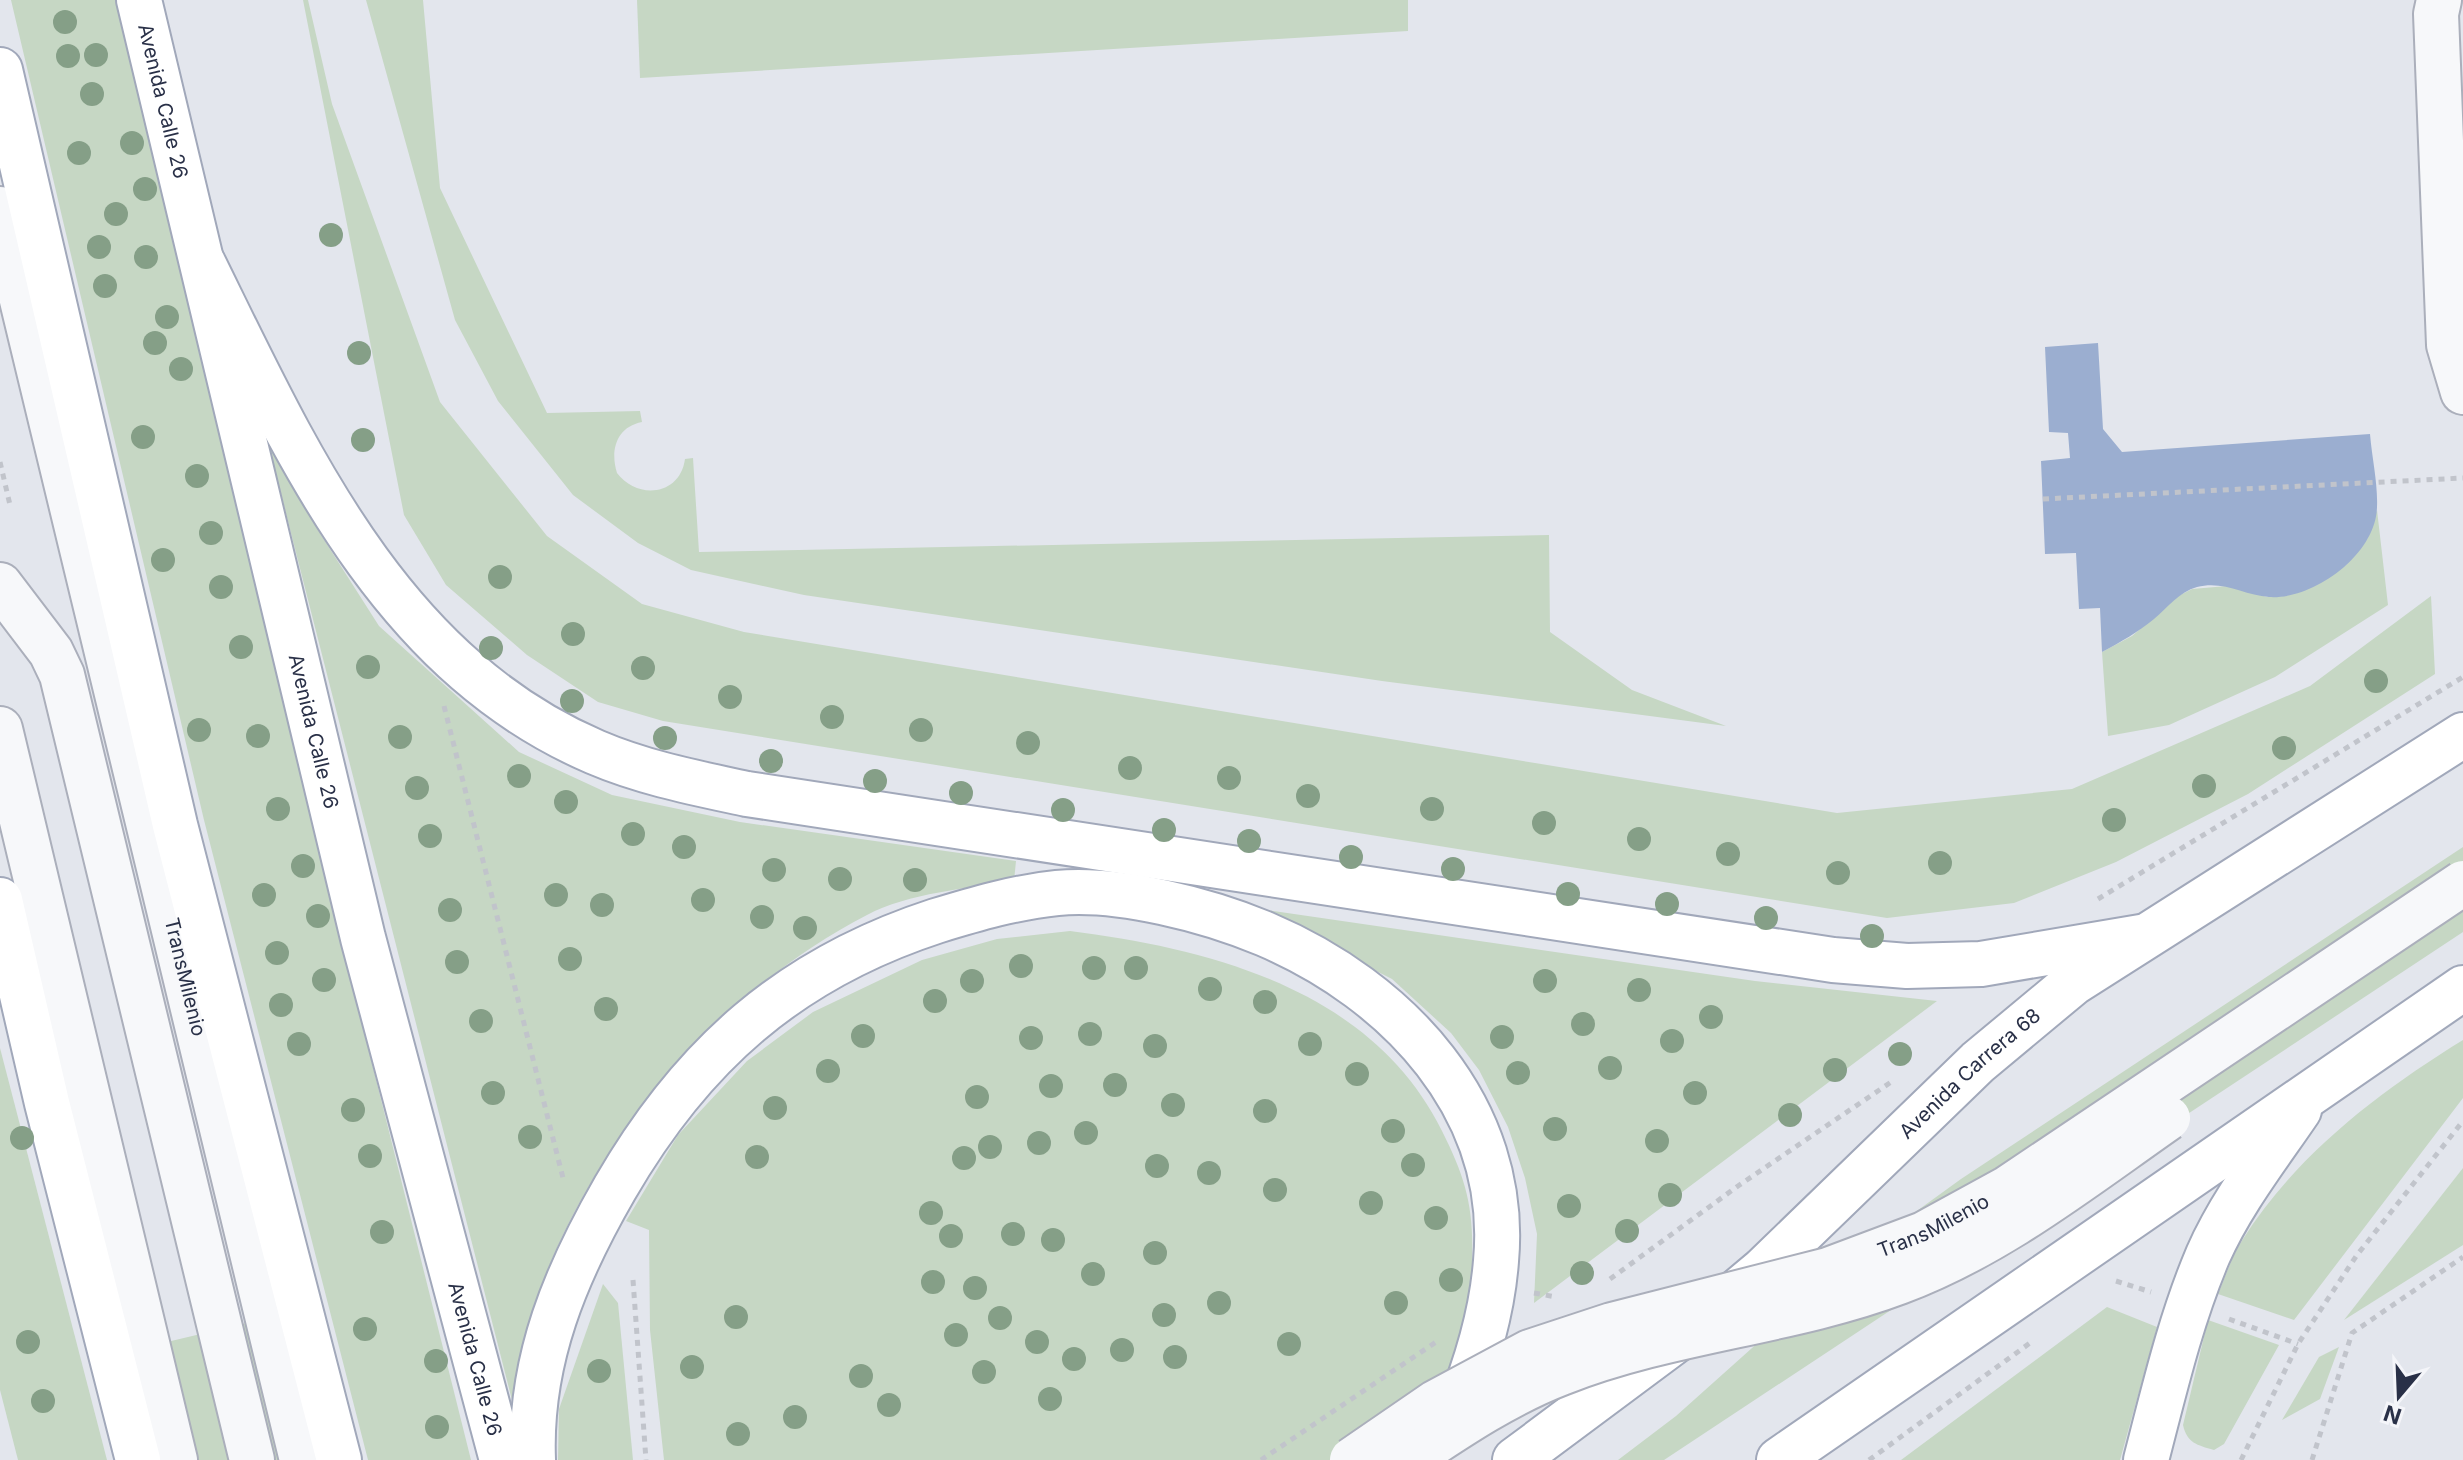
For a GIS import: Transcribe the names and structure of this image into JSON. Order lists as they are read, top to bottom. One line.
{"streets":{"main road":["Avenida Calle 26","Avenida Carrera 68"],"lane":["TransMilenio"]},"north":"bottom"}
